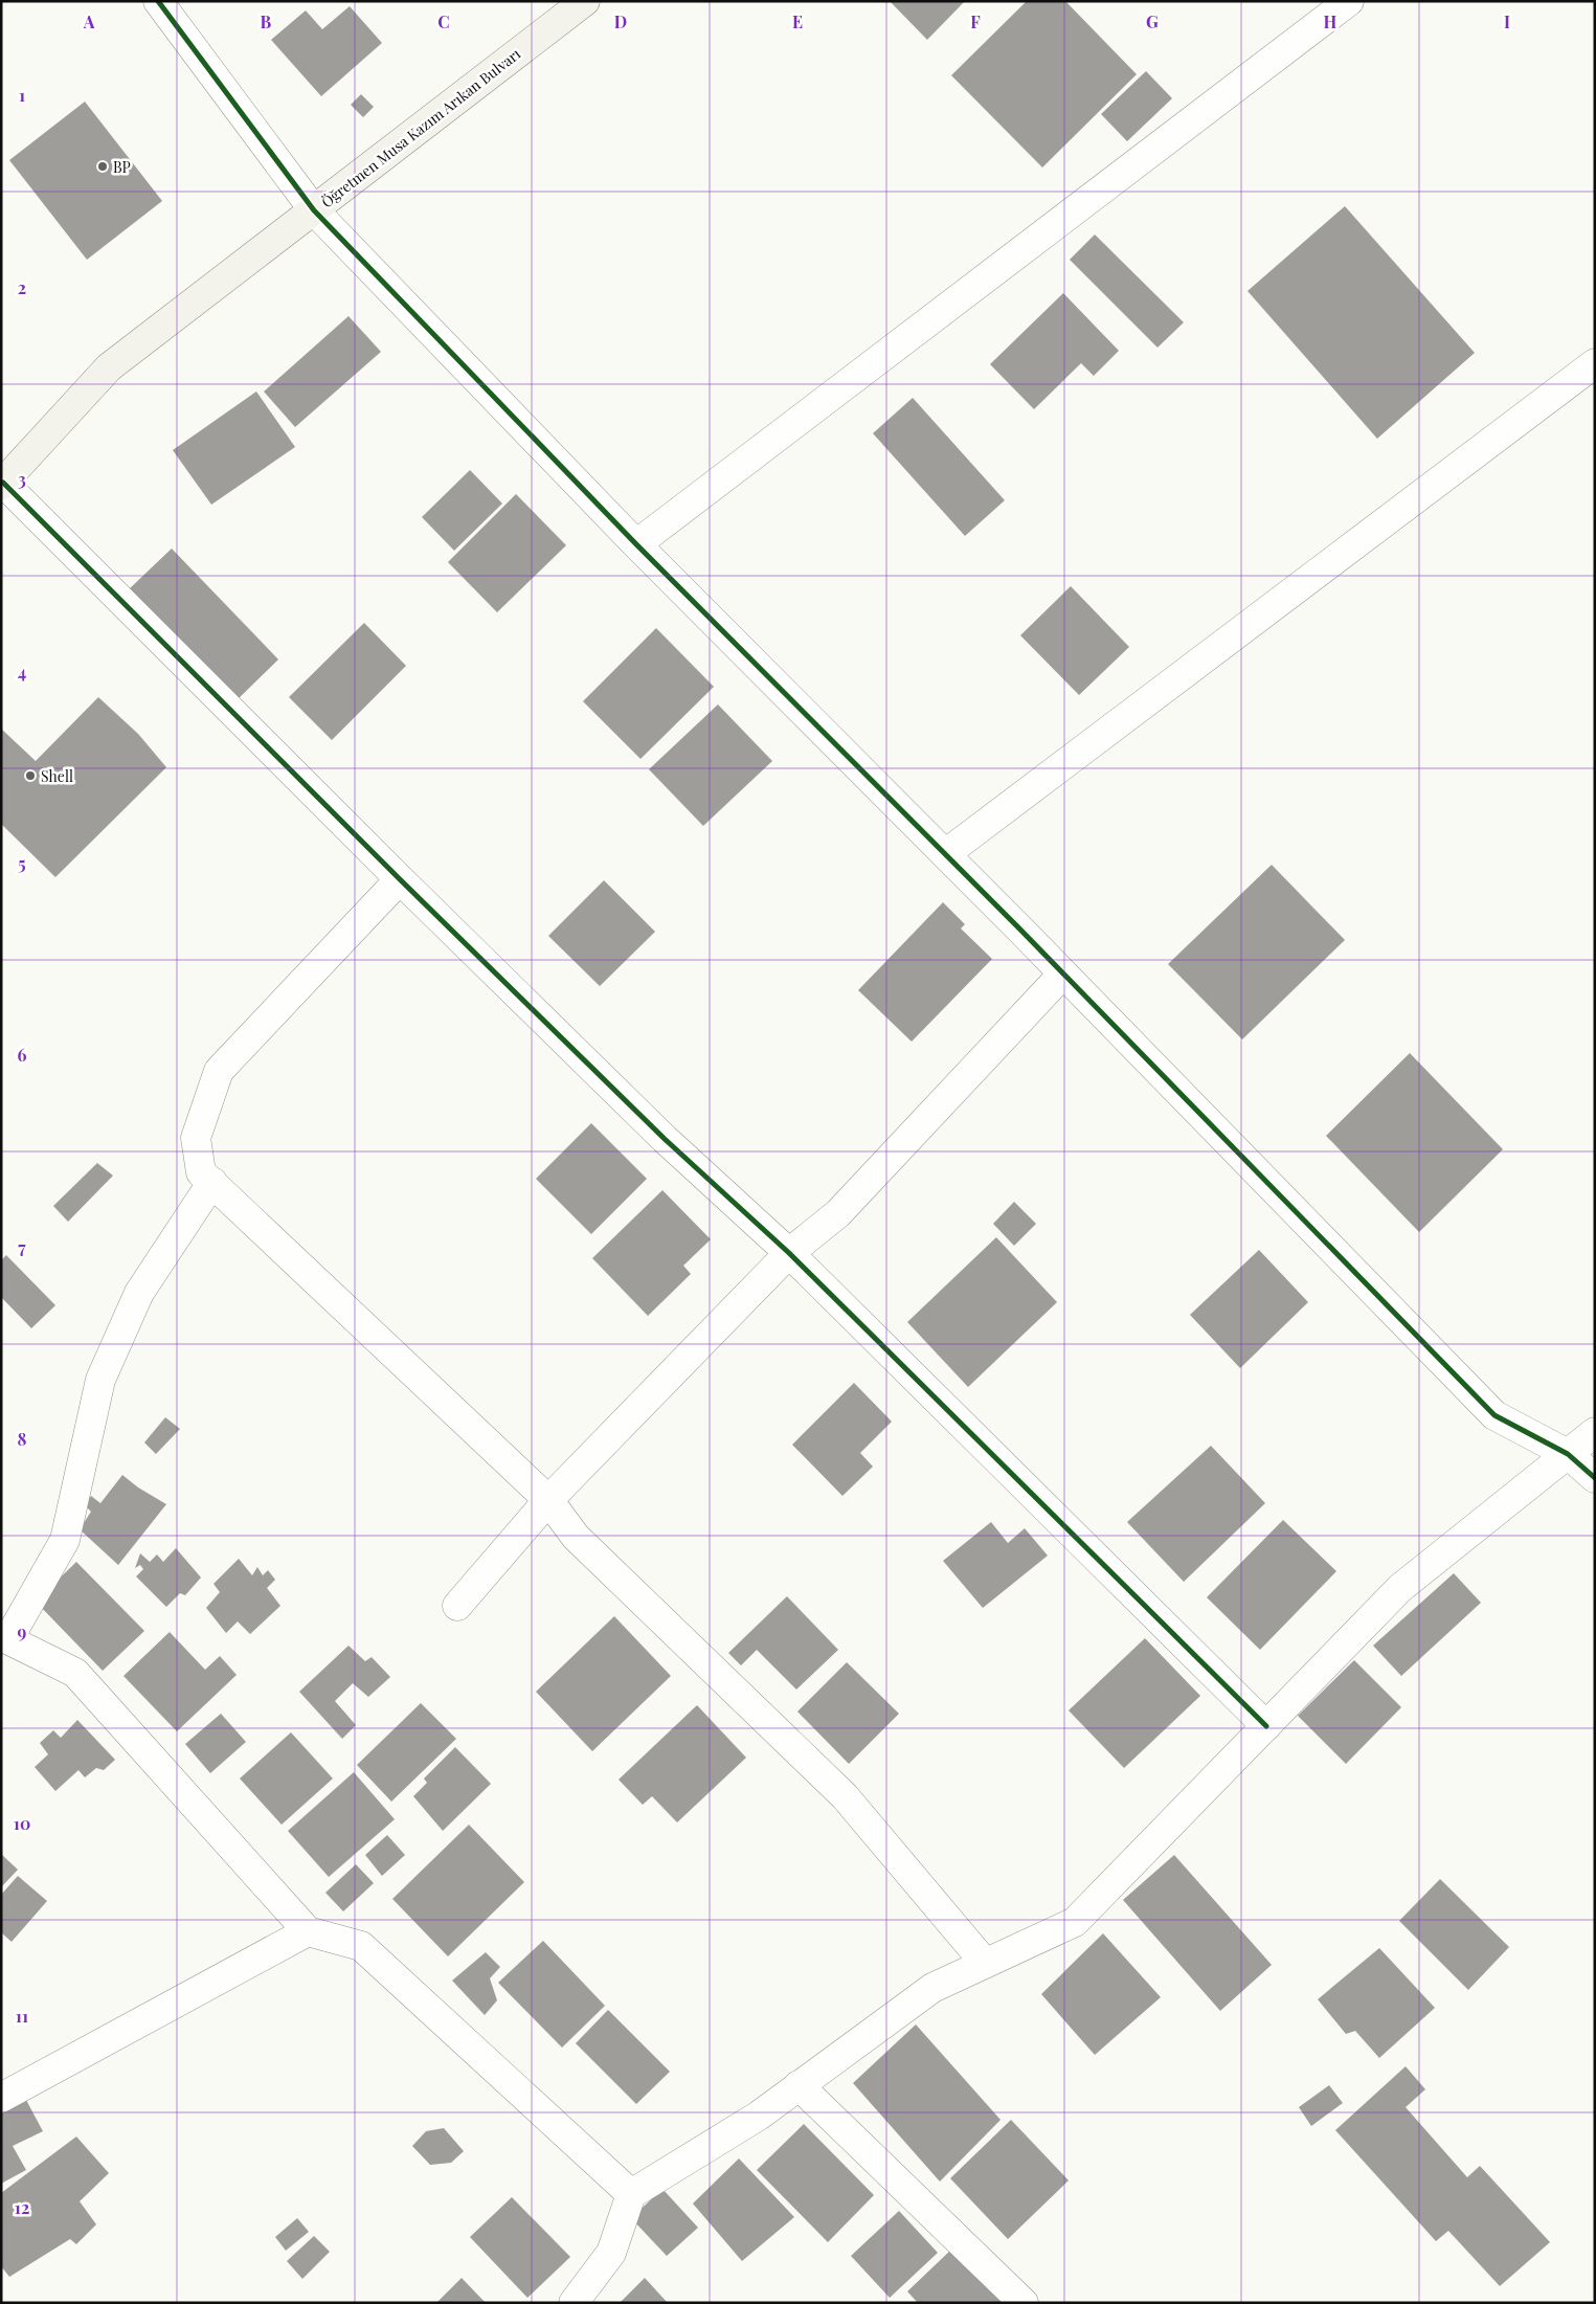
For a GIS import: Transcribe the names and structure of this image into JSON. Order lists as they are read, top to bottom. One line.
{"streets":{"street":["Öğretmen Musa Kazım Arıkan Bulvarı"]},"places":["BP","Shell"],"grid":{"columns":["A","B","C","D","E","F","G","H","I"],"rows":["1","2","3","4","5","6","7","8","9","10","11","12"]}}
